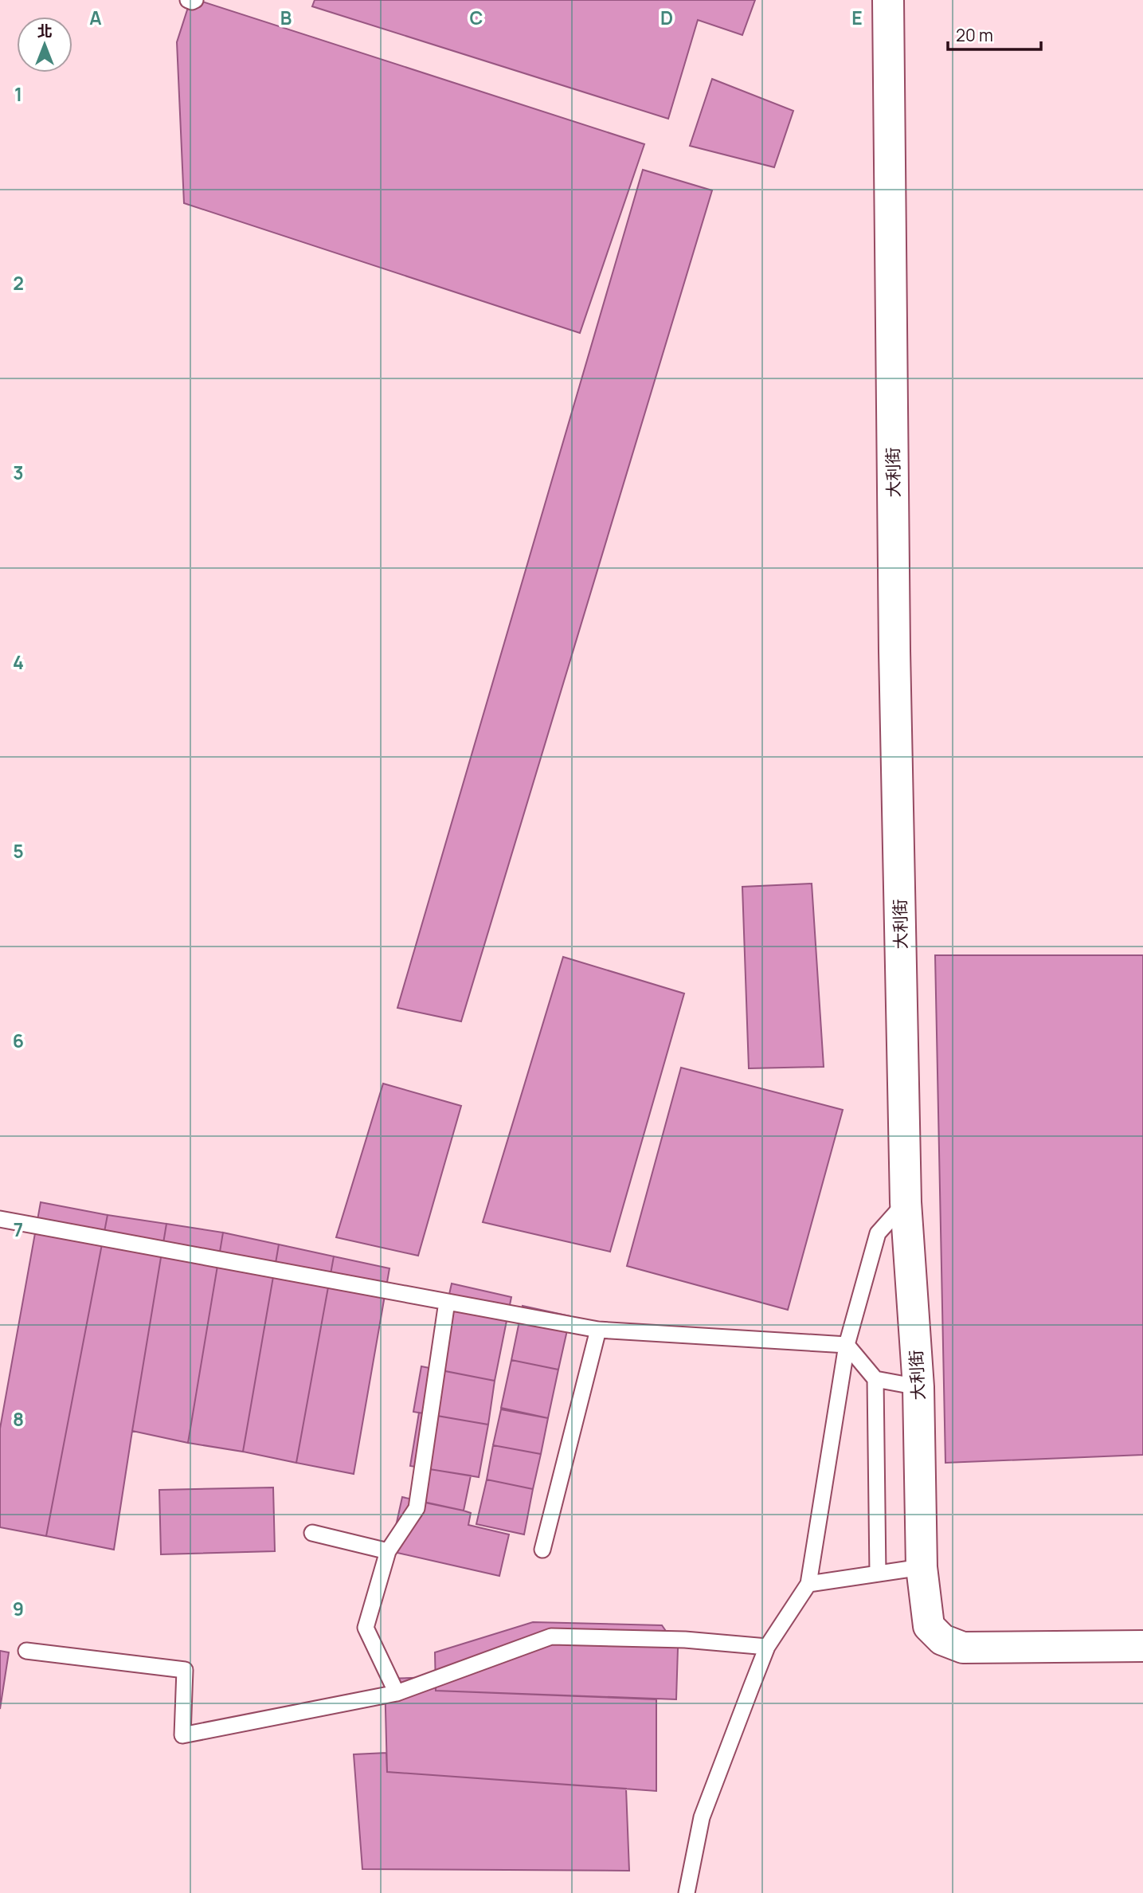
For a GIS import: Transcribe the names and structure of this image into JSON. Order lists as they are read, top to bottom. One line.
{"streets":{"street":["大利街"]},"scale_bar":"20 m","north":"top","grid":{"columns":["A","B","C","D","E"],"rows":["1","2","3","4","5","6","7","8","9"]}}
